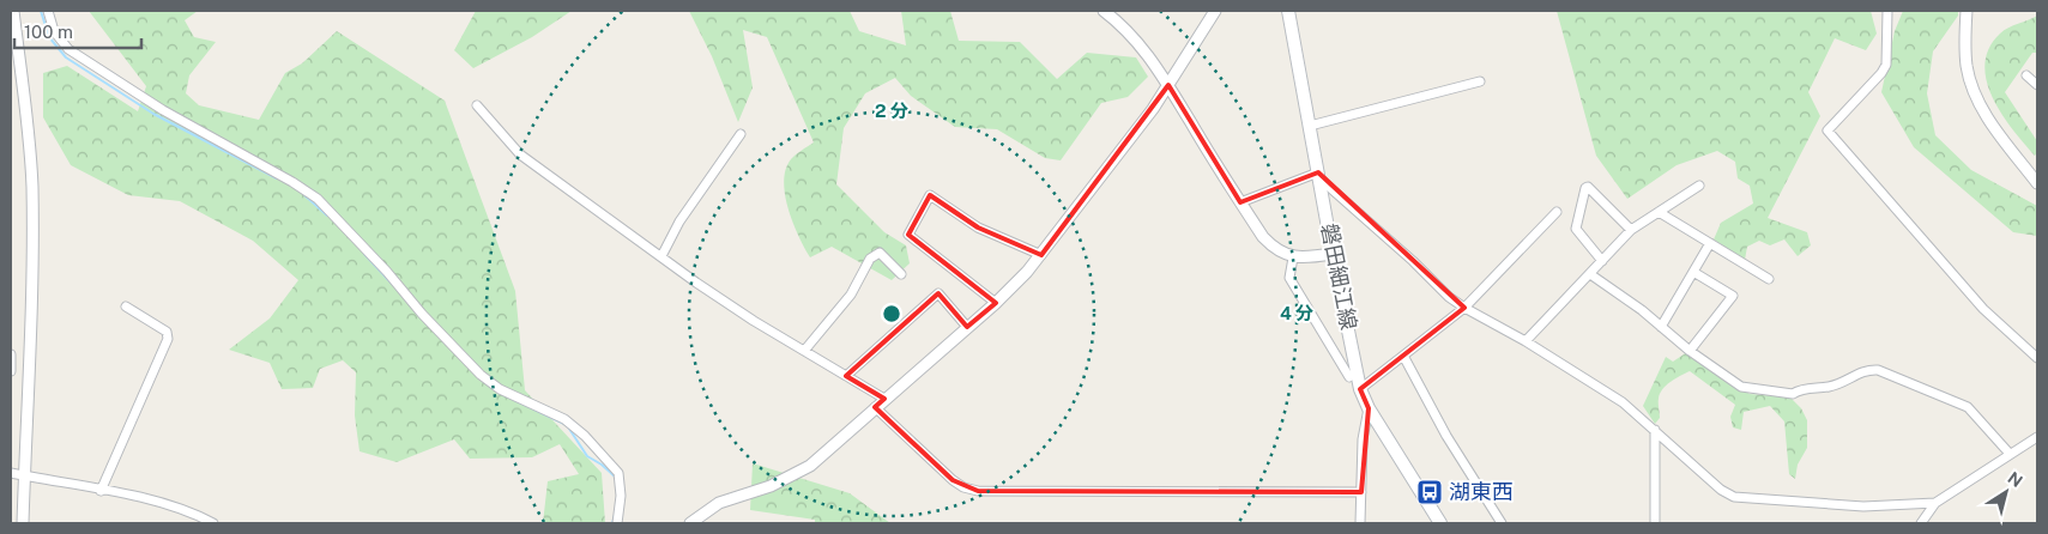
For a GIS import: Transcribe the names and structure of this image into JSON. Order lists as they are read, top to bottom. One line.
{"streets":{"main road":["磐田細江線"]},"places":{"bus stop":["湖東西"]},"scale_bar":"100 m","north":"top right","rings":["2 分","4 分"]}
